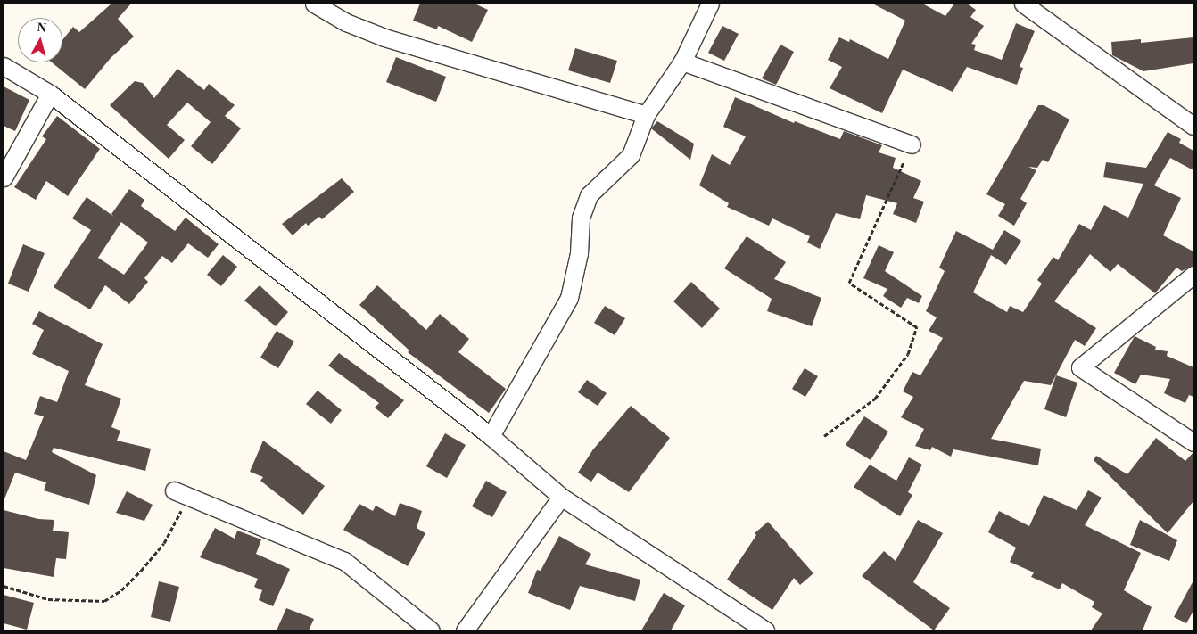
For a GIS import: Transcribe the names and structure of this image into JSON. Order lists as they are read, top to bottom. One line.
{"north":"top"}
